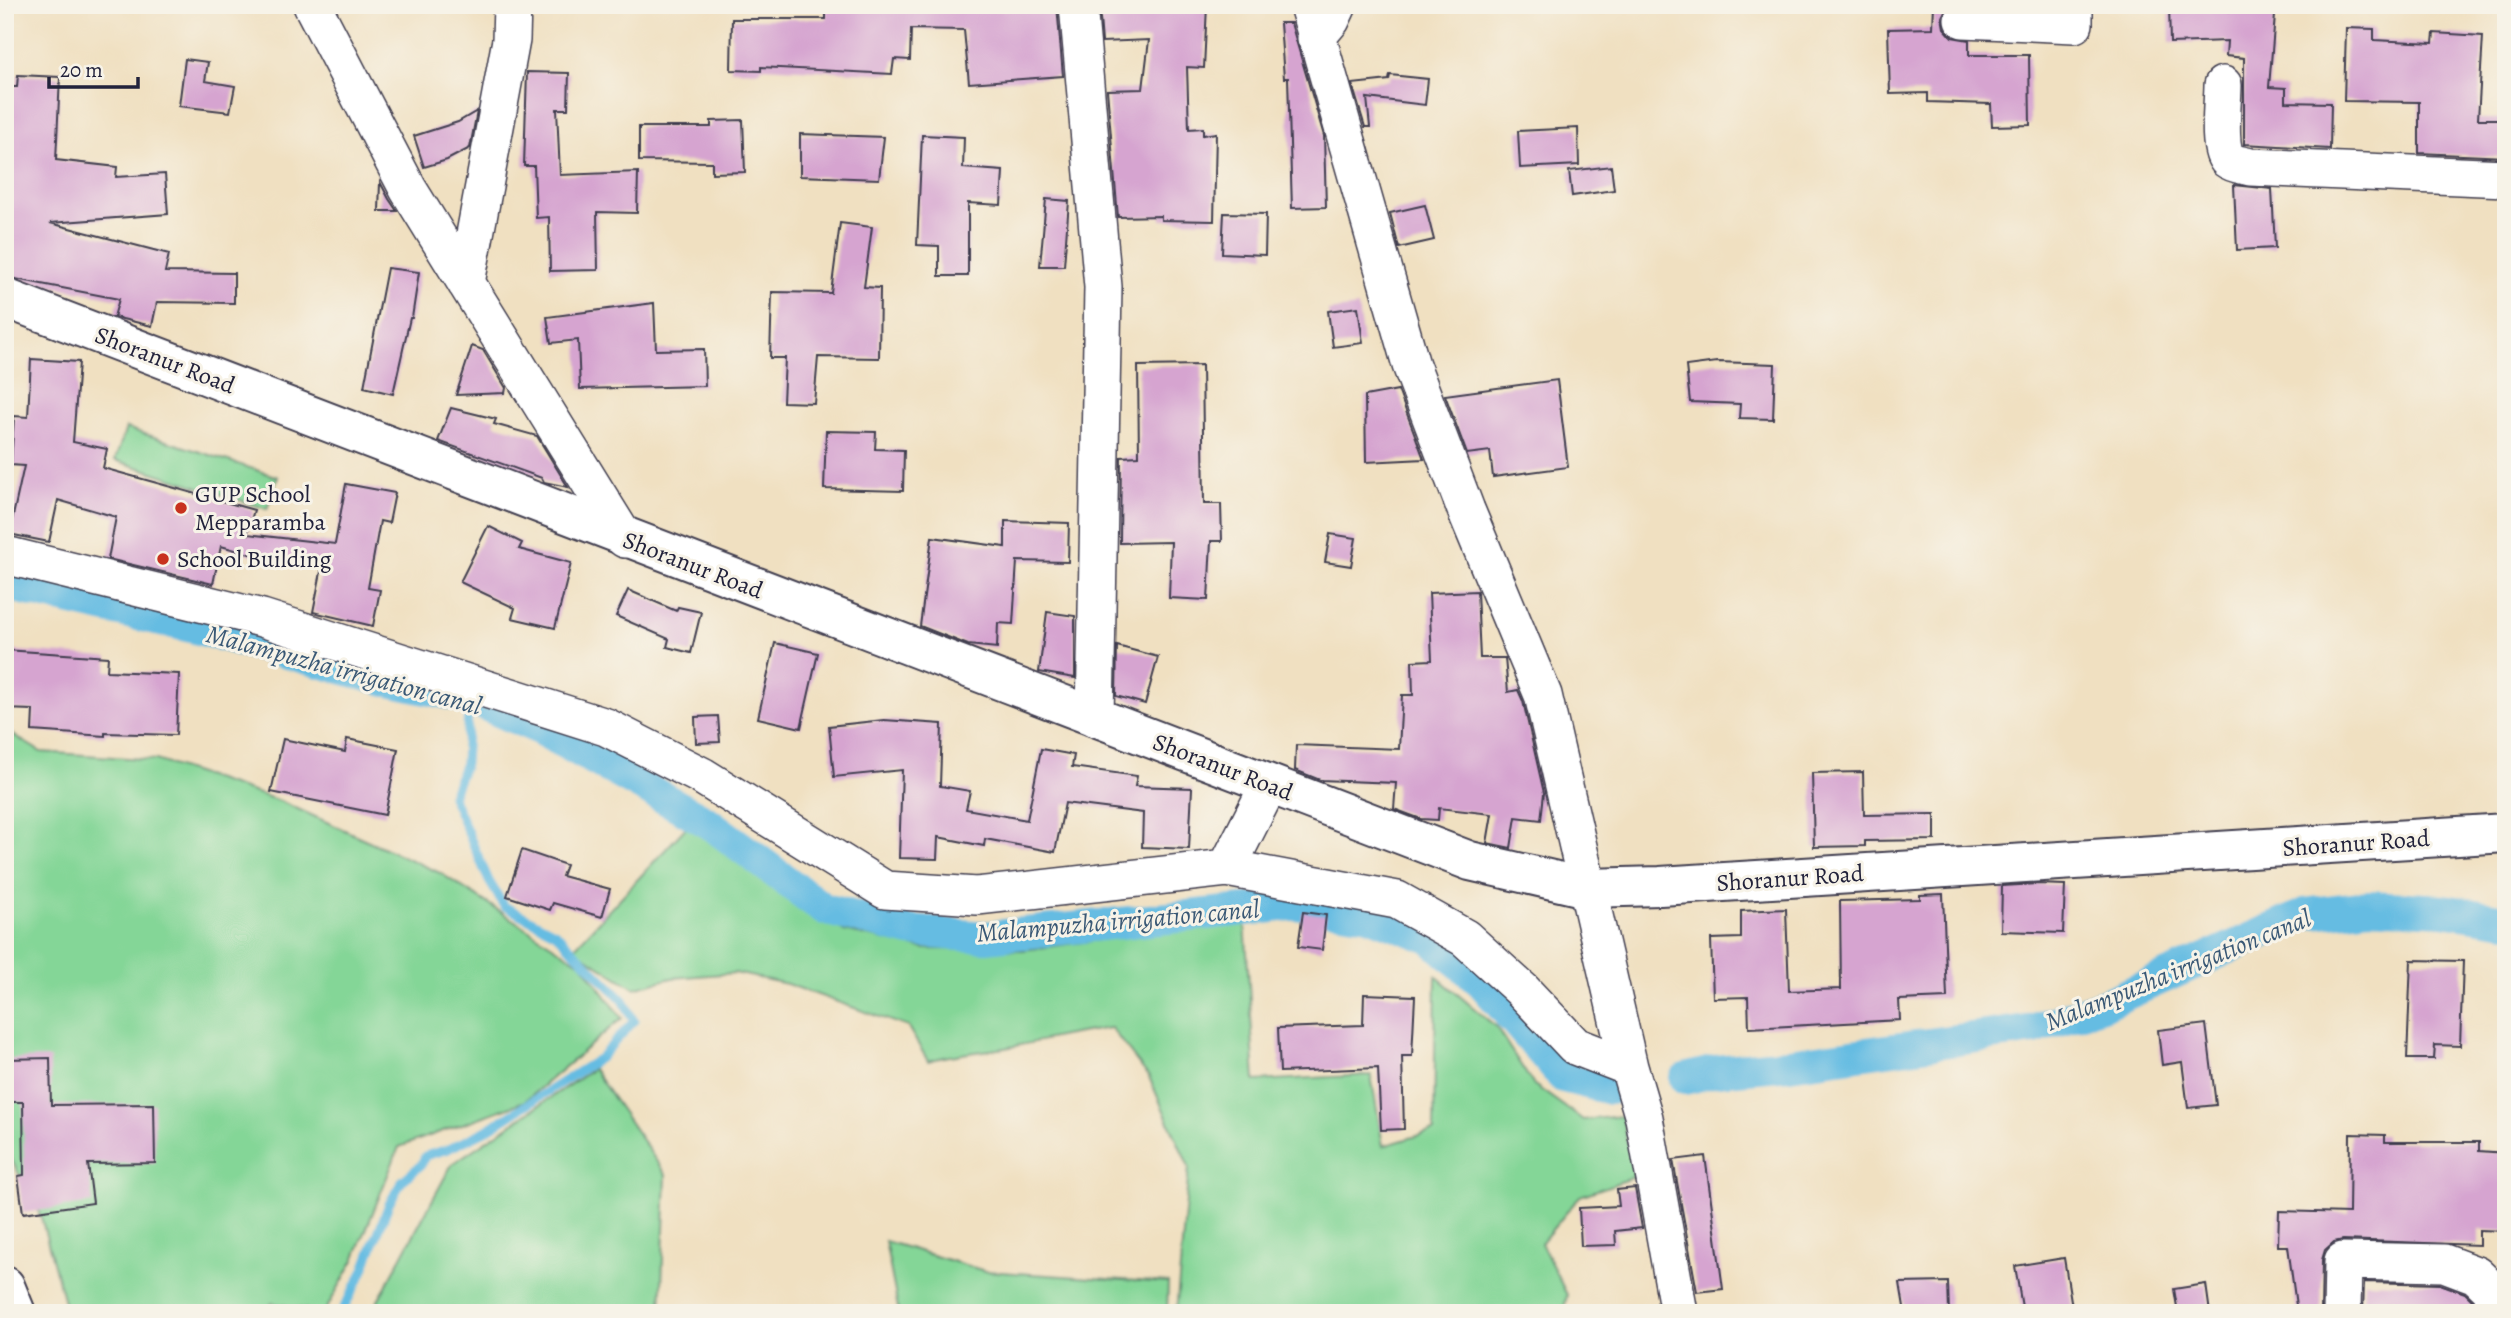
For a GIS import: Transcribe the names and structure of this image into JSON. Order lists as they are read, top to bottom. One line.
{"streets":{"main road":["Shoranur Road"]},"water":["Malampuzha irrigation canal"],"places":["GUP School Mepparamba","School Building"],"scale_bar":"20 m"}
